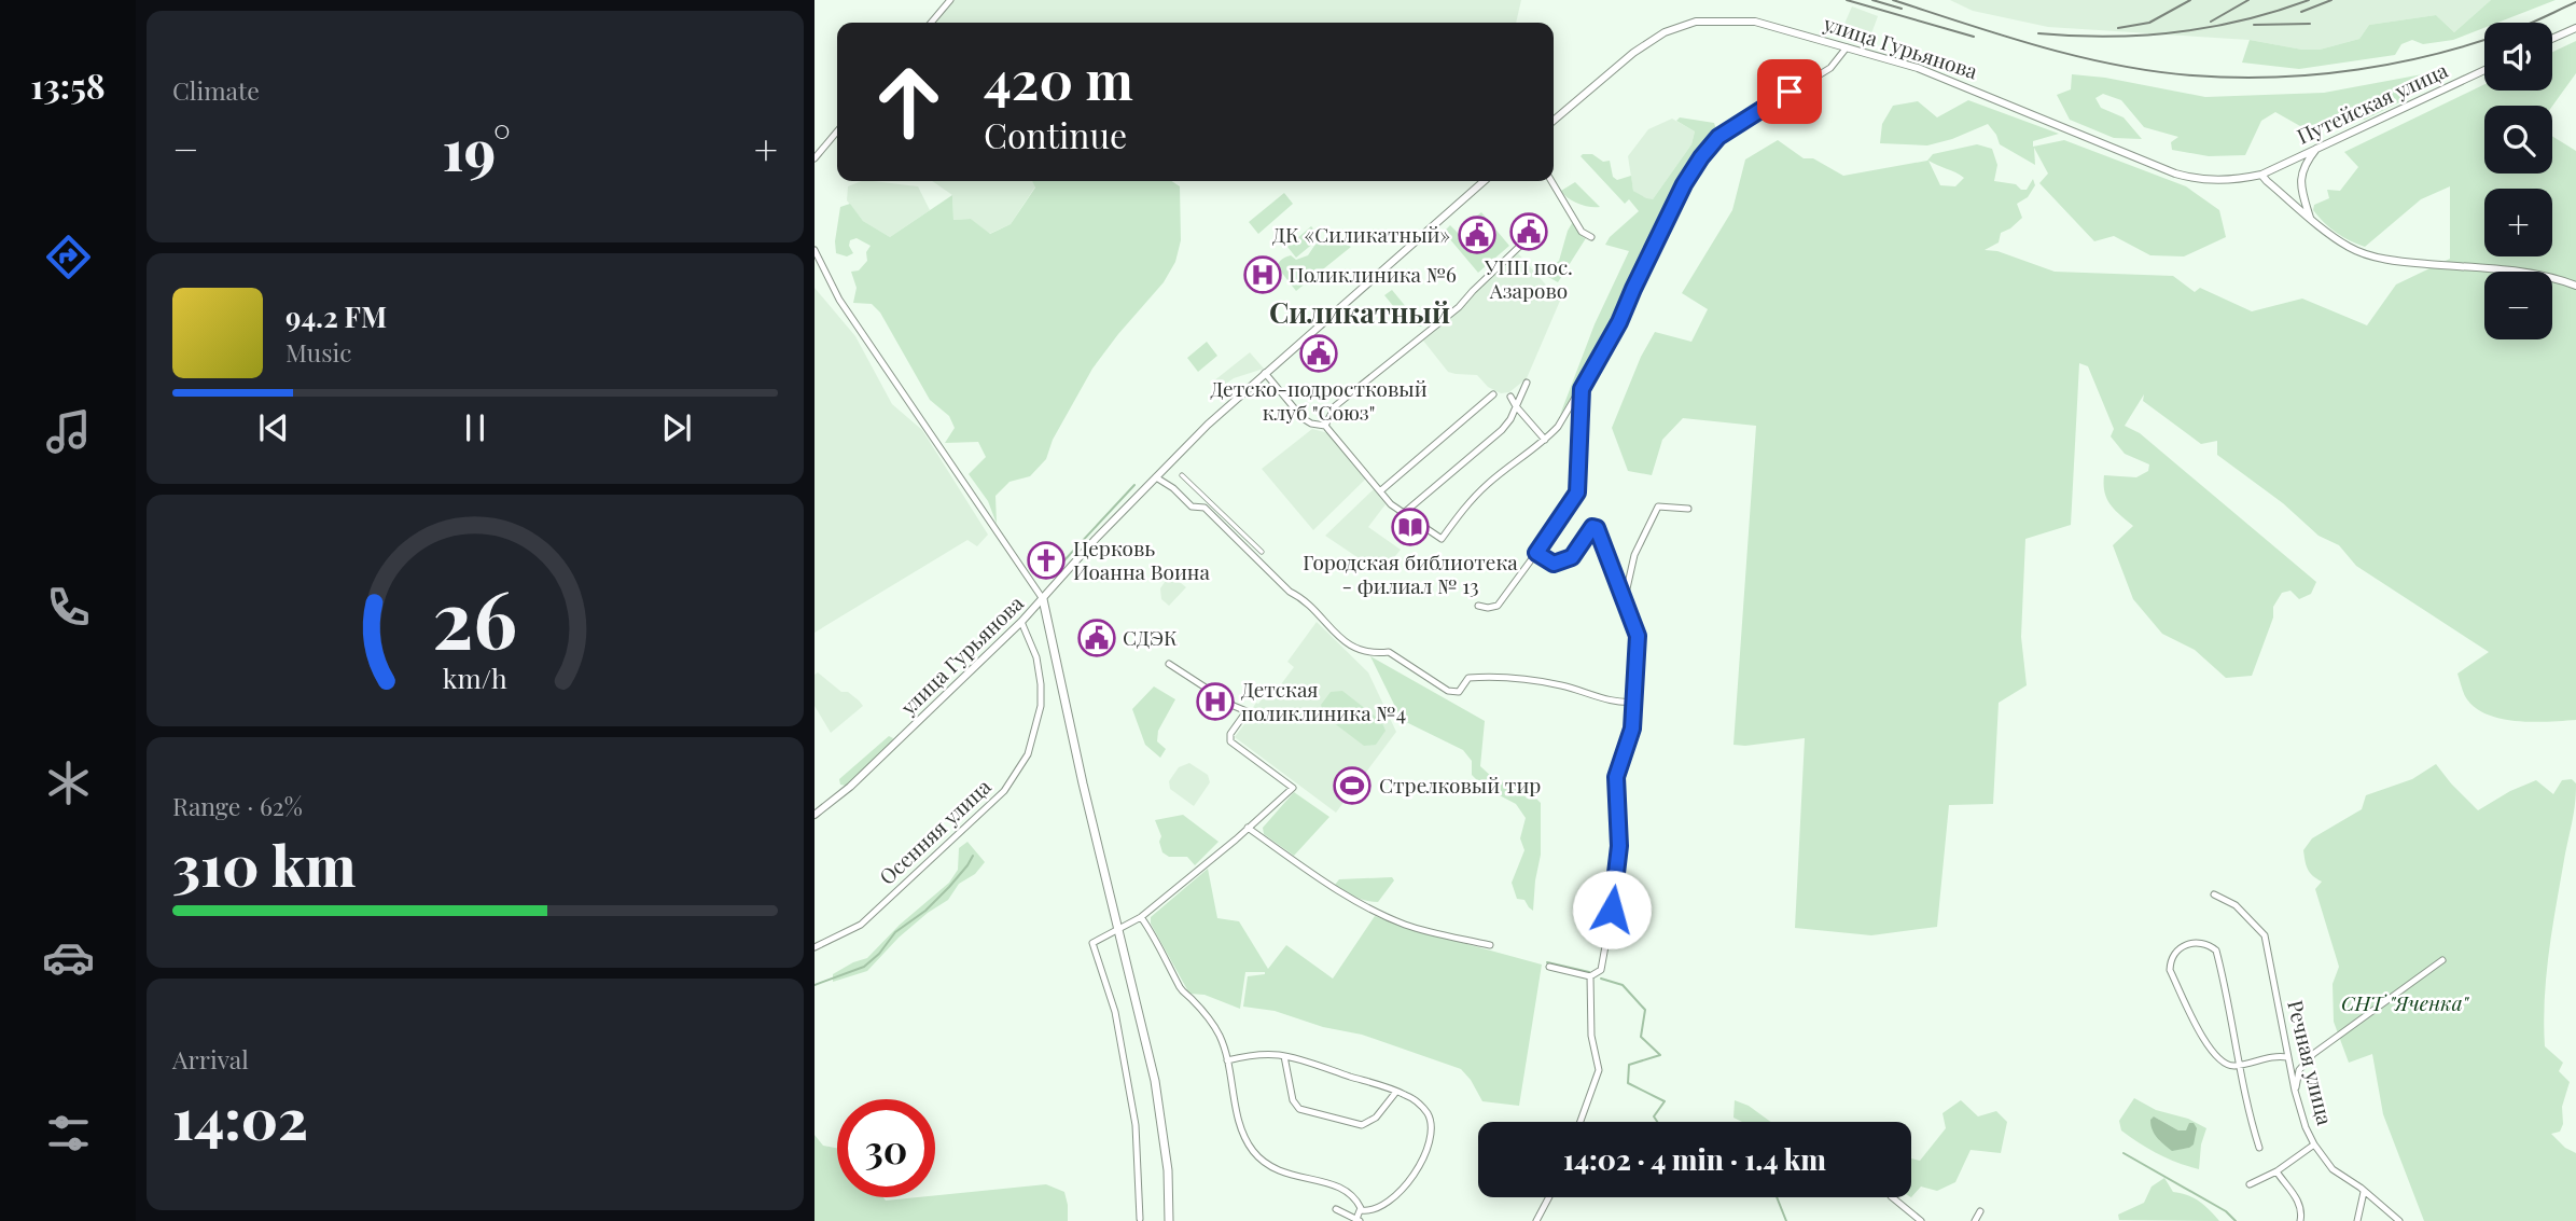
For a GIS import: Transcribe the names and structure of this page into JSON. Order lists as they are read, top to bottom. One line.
{"streets":{"street":["улица Гурьянова","Путейская улица","Осенняя улица","Речная улица"]},"crossings":[["улица Гурьянова","Путейская улица"],["улица Гурьянова","Осенняя улица"]],"districts":["Силикатный"],"parks":["СНТ \"Яченка\""],"places":{"public building":["УПП пос. Азарово","ДК «Силикатный»","Детско-подростковый клуб \"Союз\"","СДЭК"],"hospital":["Поликлиника №6","Детская поликлиника №4"],"library":["Городская библиотека - филиал № 13"],"church":["Церковь Иоанна Воина"],"sports":["Стрелковый тир"]},"page":{"tabs":"13:58","tile":["Climate",["Range · 62%","310 km"],["Arrival","14:02"]],"map_buttons":["+","−"],"turn":["420 m","Continue"],"heat":["−","19°","+"],"song":["94.2 FM","Music"],"limit":"30","trip":"14:02 · 4 min · 1.4 km","gauge":["26","km/h"]}}
